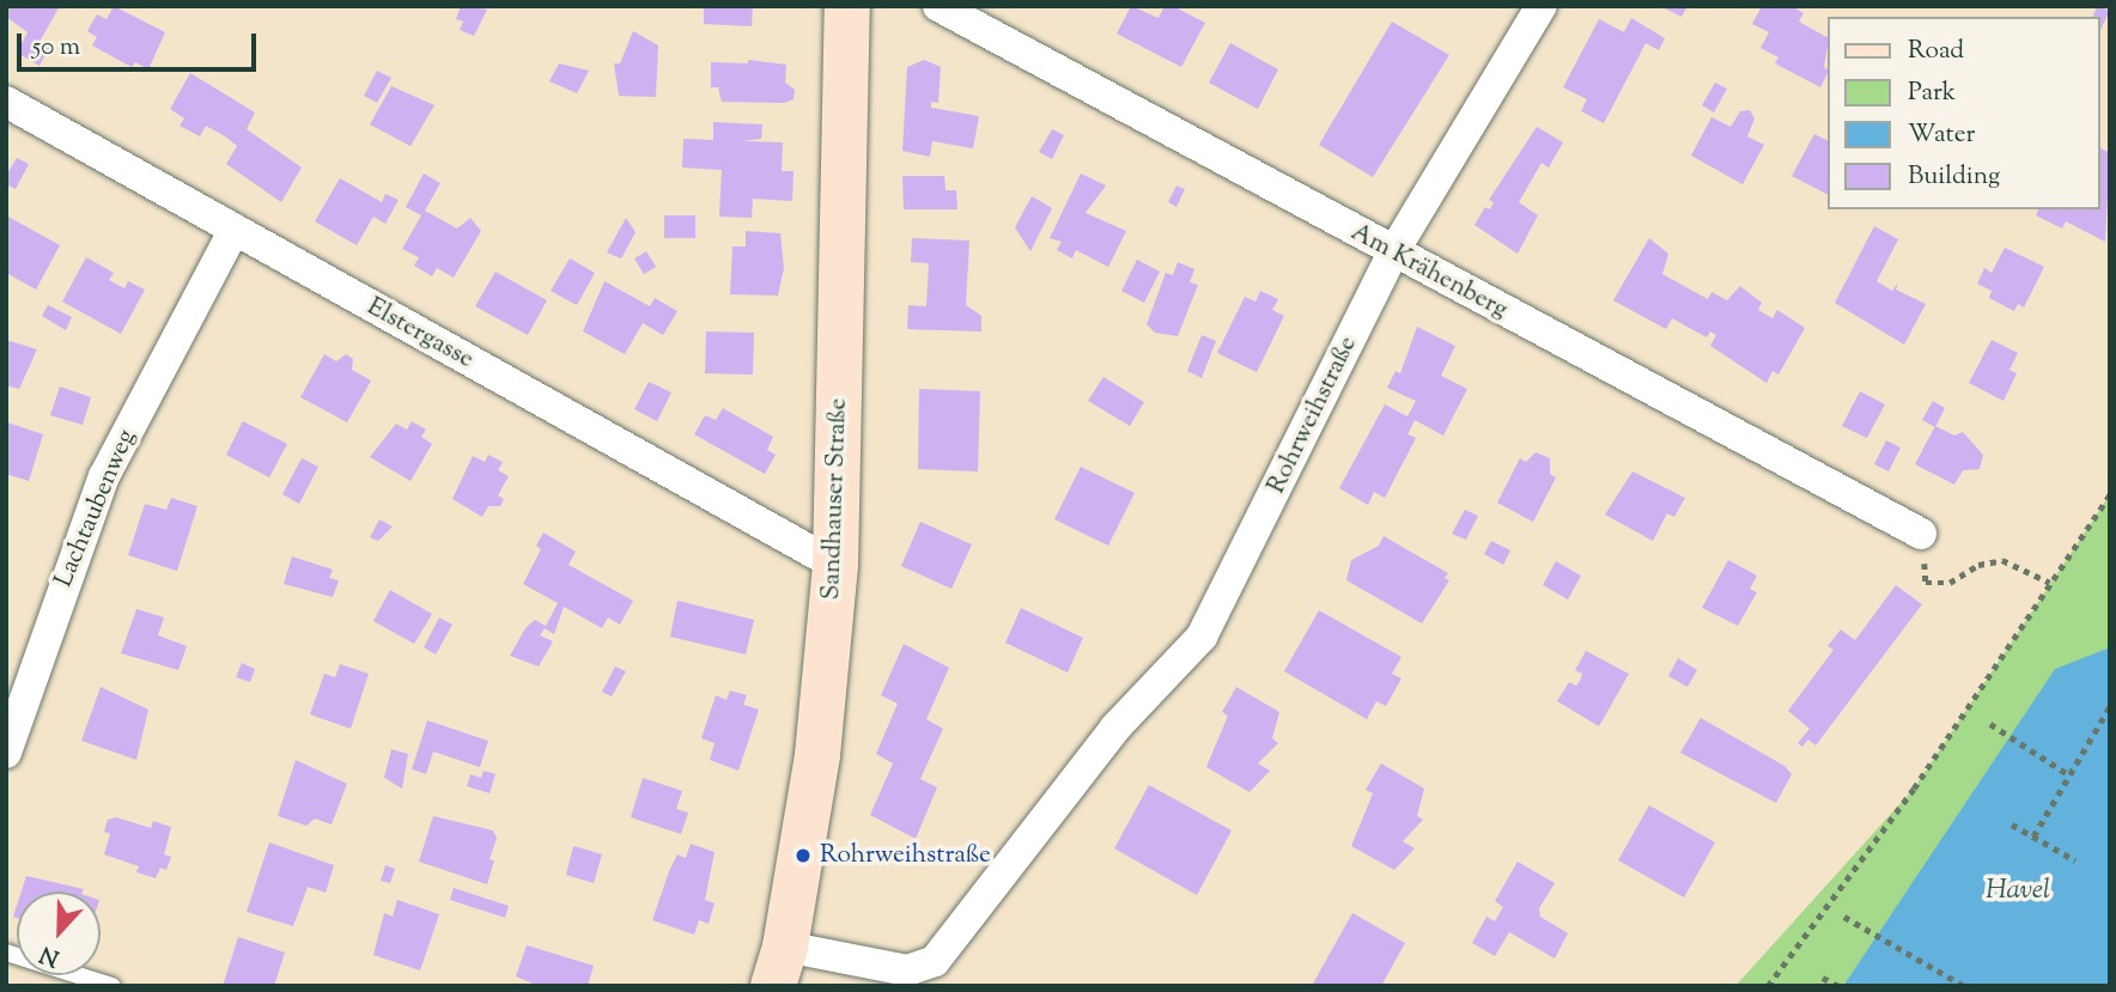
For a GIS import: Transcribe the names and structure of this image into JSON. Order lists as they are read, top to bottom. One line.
{"streets":{"main road":["Sandhauser Straße"],"street":["Am Krähenberg","Elstergasse","Rohrweihstraße","Lachtaubenweg"]},"crossings":[["Am Krähenberg","Rohrweihstraße"],["Elstergasse","Sandhauser Straße"],["Elstergasse","Lachtaubenweg"],["Rohrweihstraße","Sandhauser Straße"]],"water":["Havel"],"places":["Rohrweihstraße"],"legend":["Road","Park","Water","Building"],"scale_bar":"50 m","north":"bottom"}
